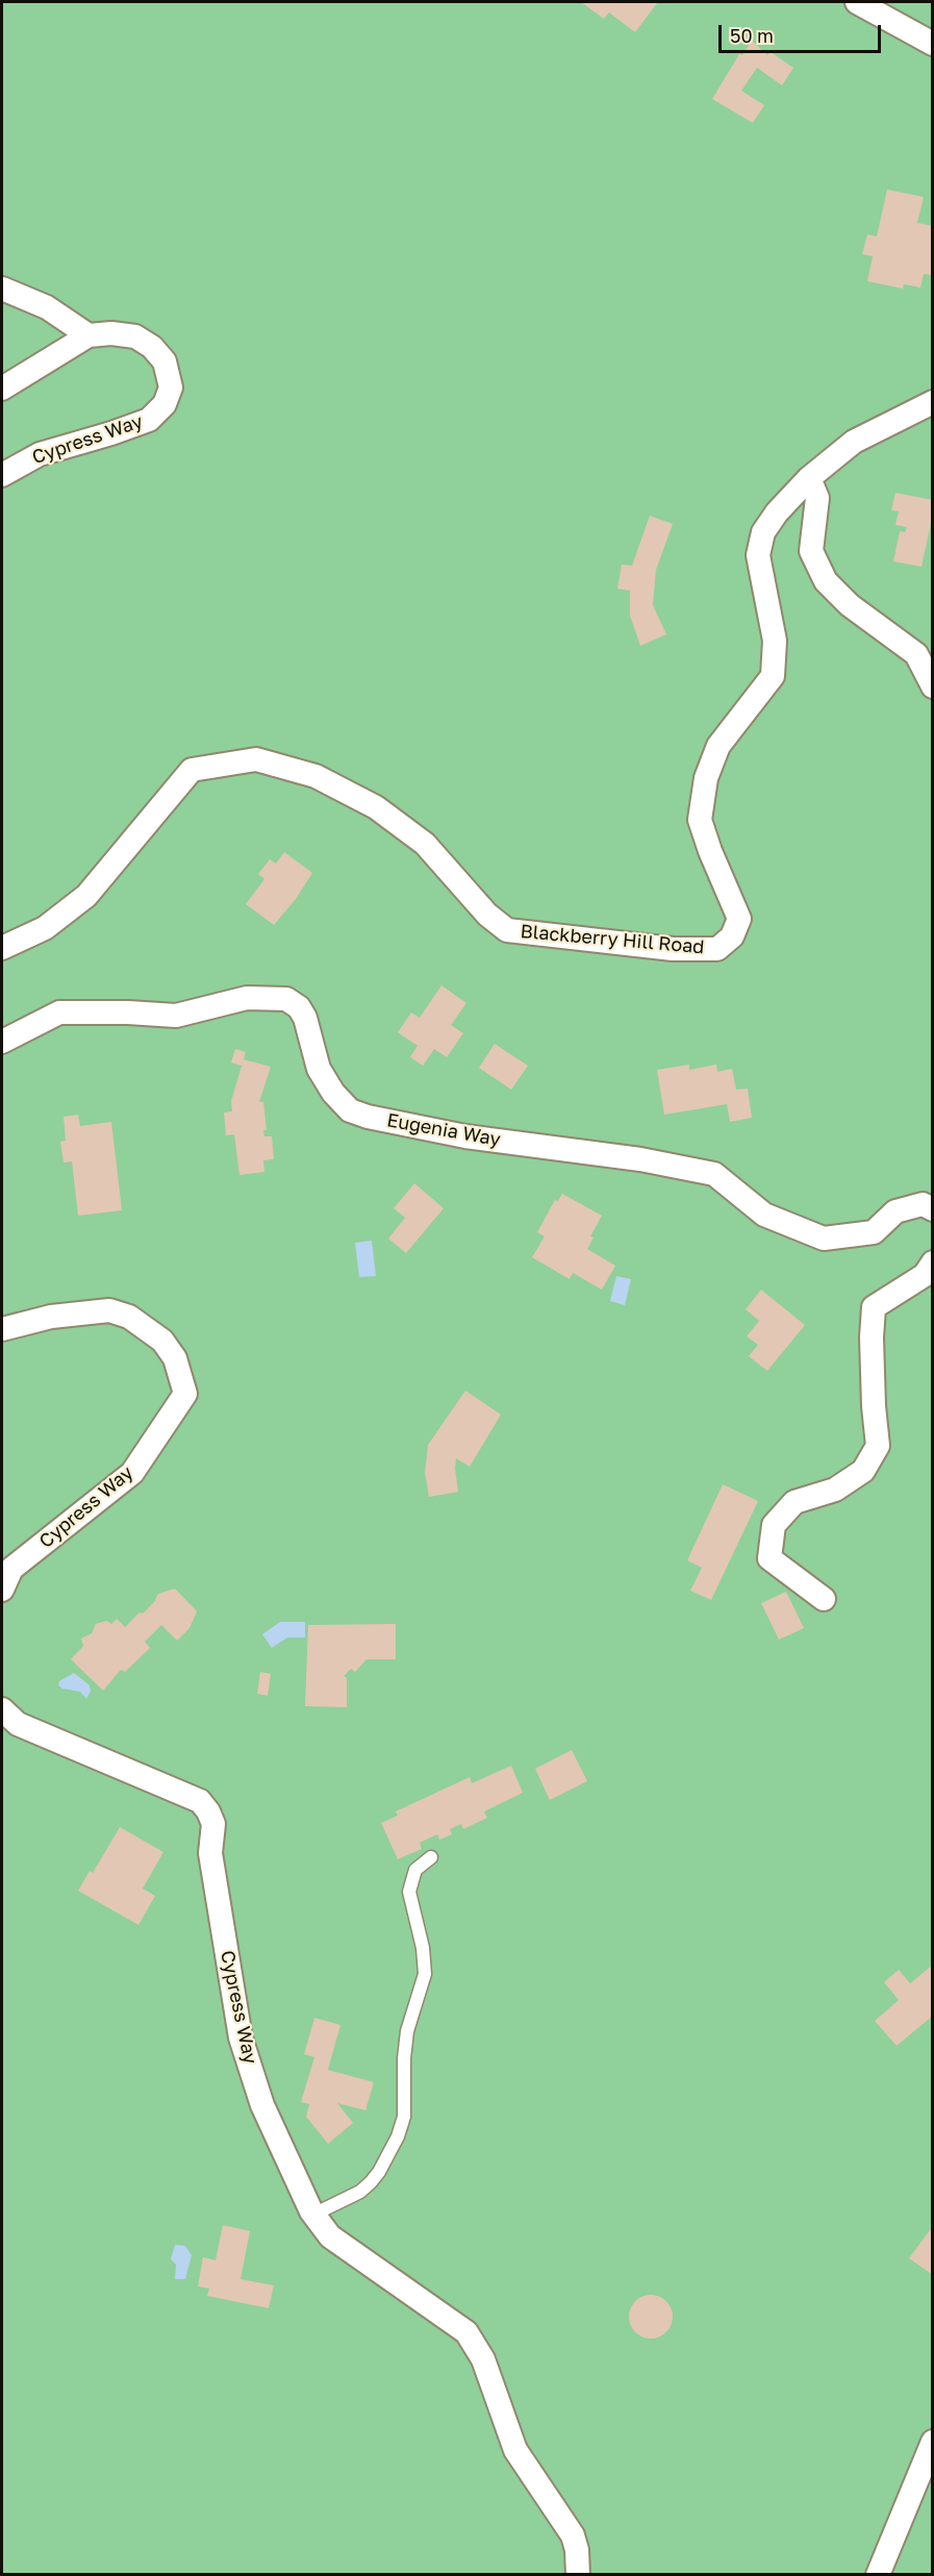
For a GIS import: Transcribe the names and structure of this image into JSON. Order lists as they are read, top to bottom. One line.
{"streets":{"street":["Cypress Way","Blackberry Hill Road","Eugenia Way"]},"scale_bar":"50 m"}
